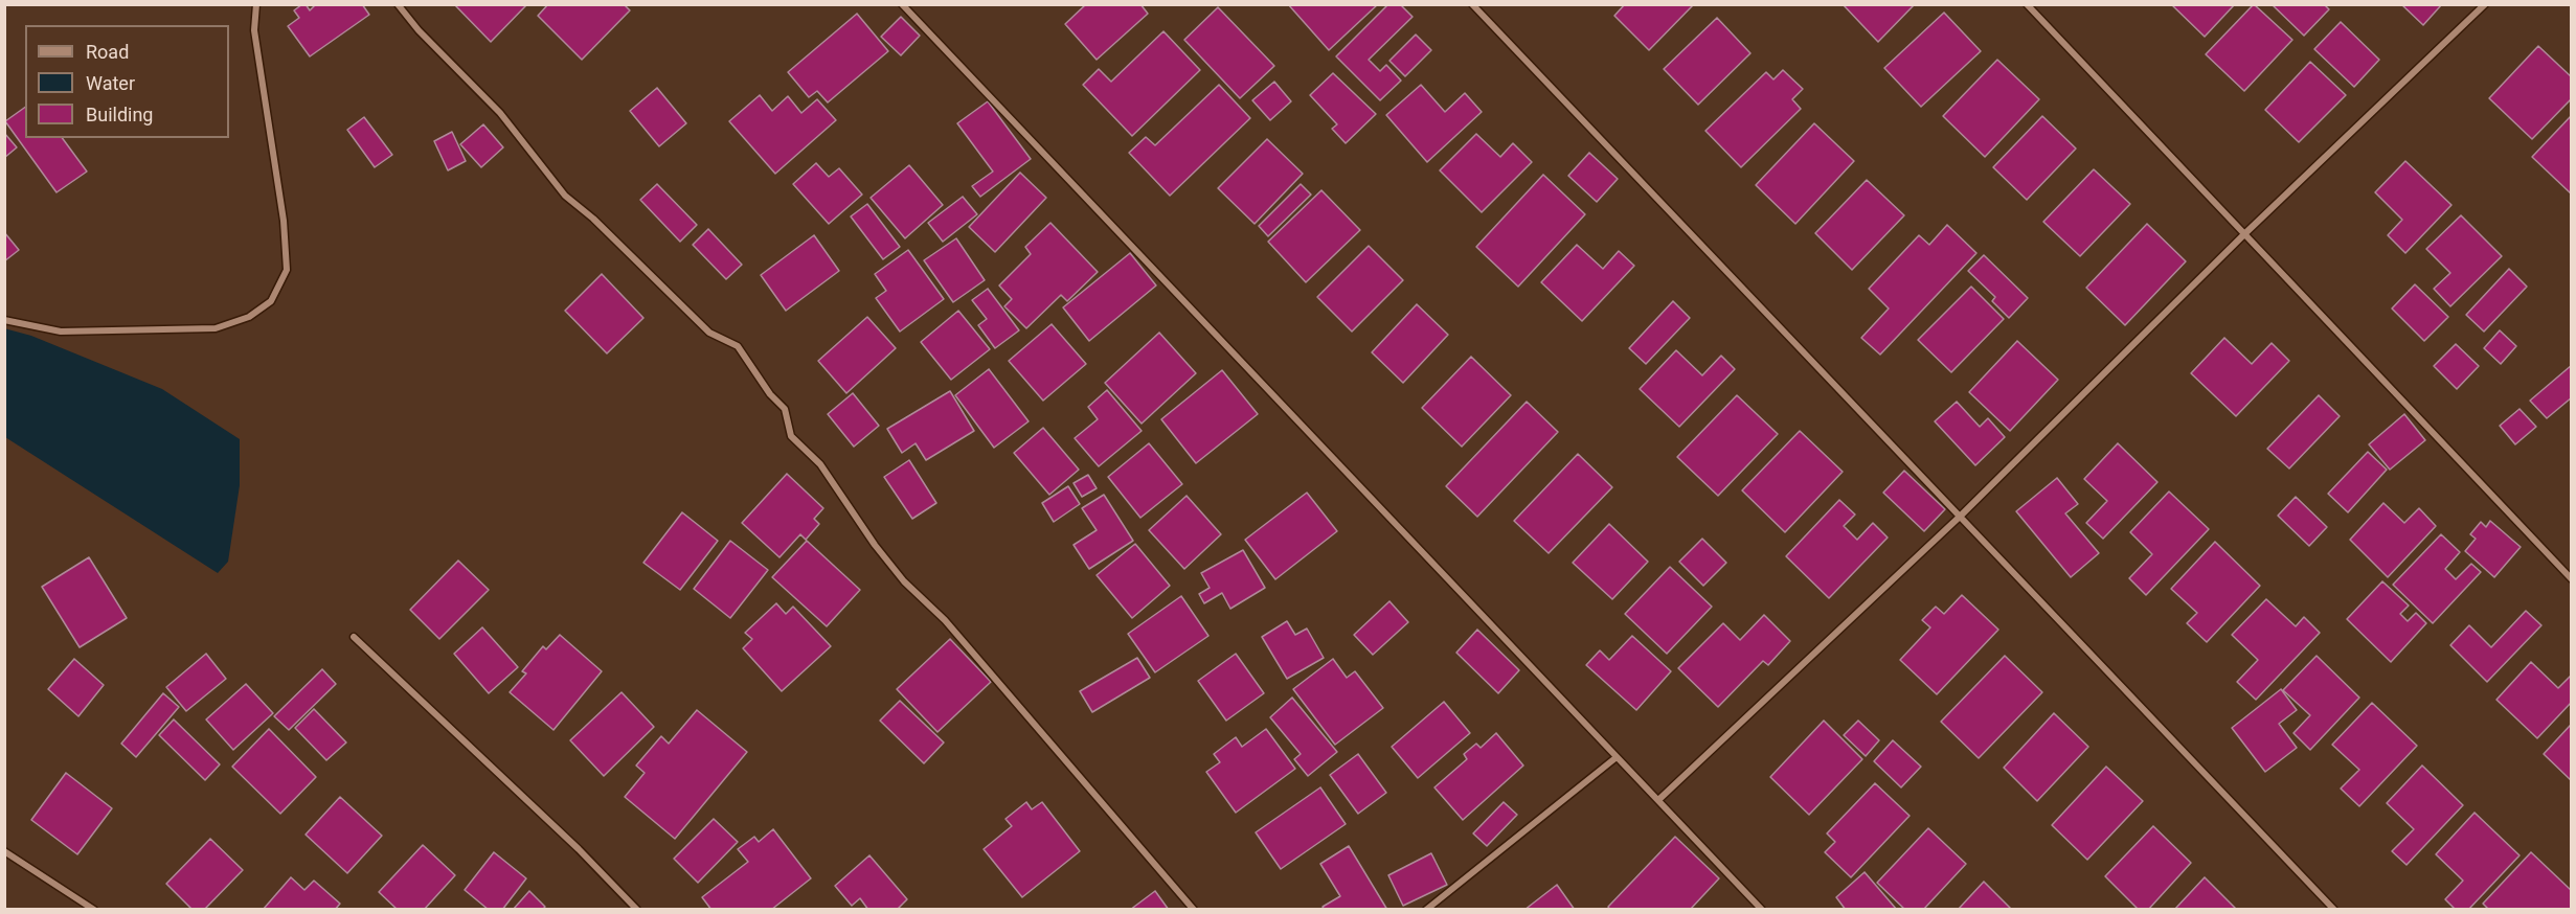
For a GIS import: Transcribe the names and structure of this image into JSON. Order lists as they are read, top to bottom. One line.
{"legend":["Road","Water","Building"]}
